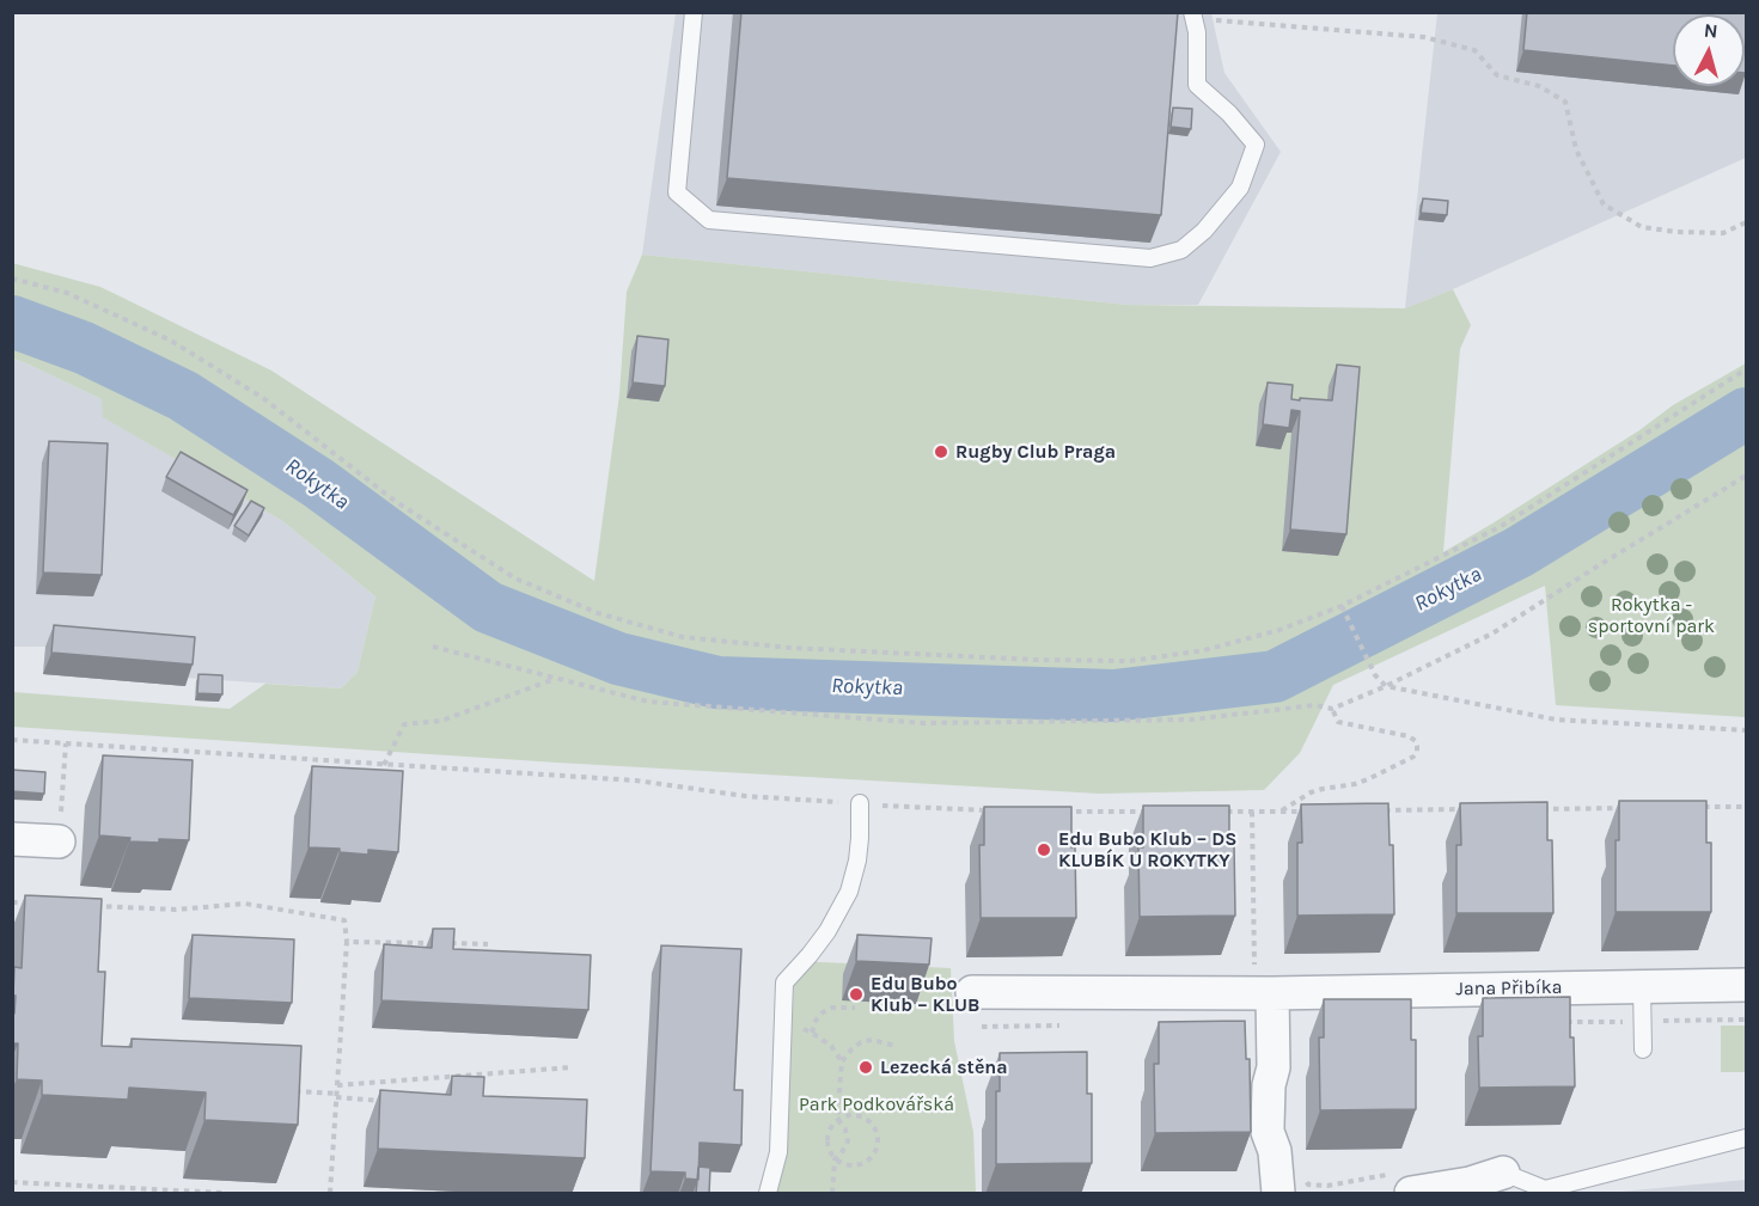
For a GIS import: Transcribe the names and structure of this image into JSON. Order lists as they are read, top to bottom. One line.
{"streets":{"street":["Jana Přibíka"]},"water":["Rokytka"],"parks":["Rokytka - sportovní park","Park Podkovářská"],"places":["Rugby Club Praga","Edu Bubo Klub – DS KLUBÍK U ROKYTKY","Edu Bubo Klub – KLUB","Lezecká stěna"],"north":"top"}
